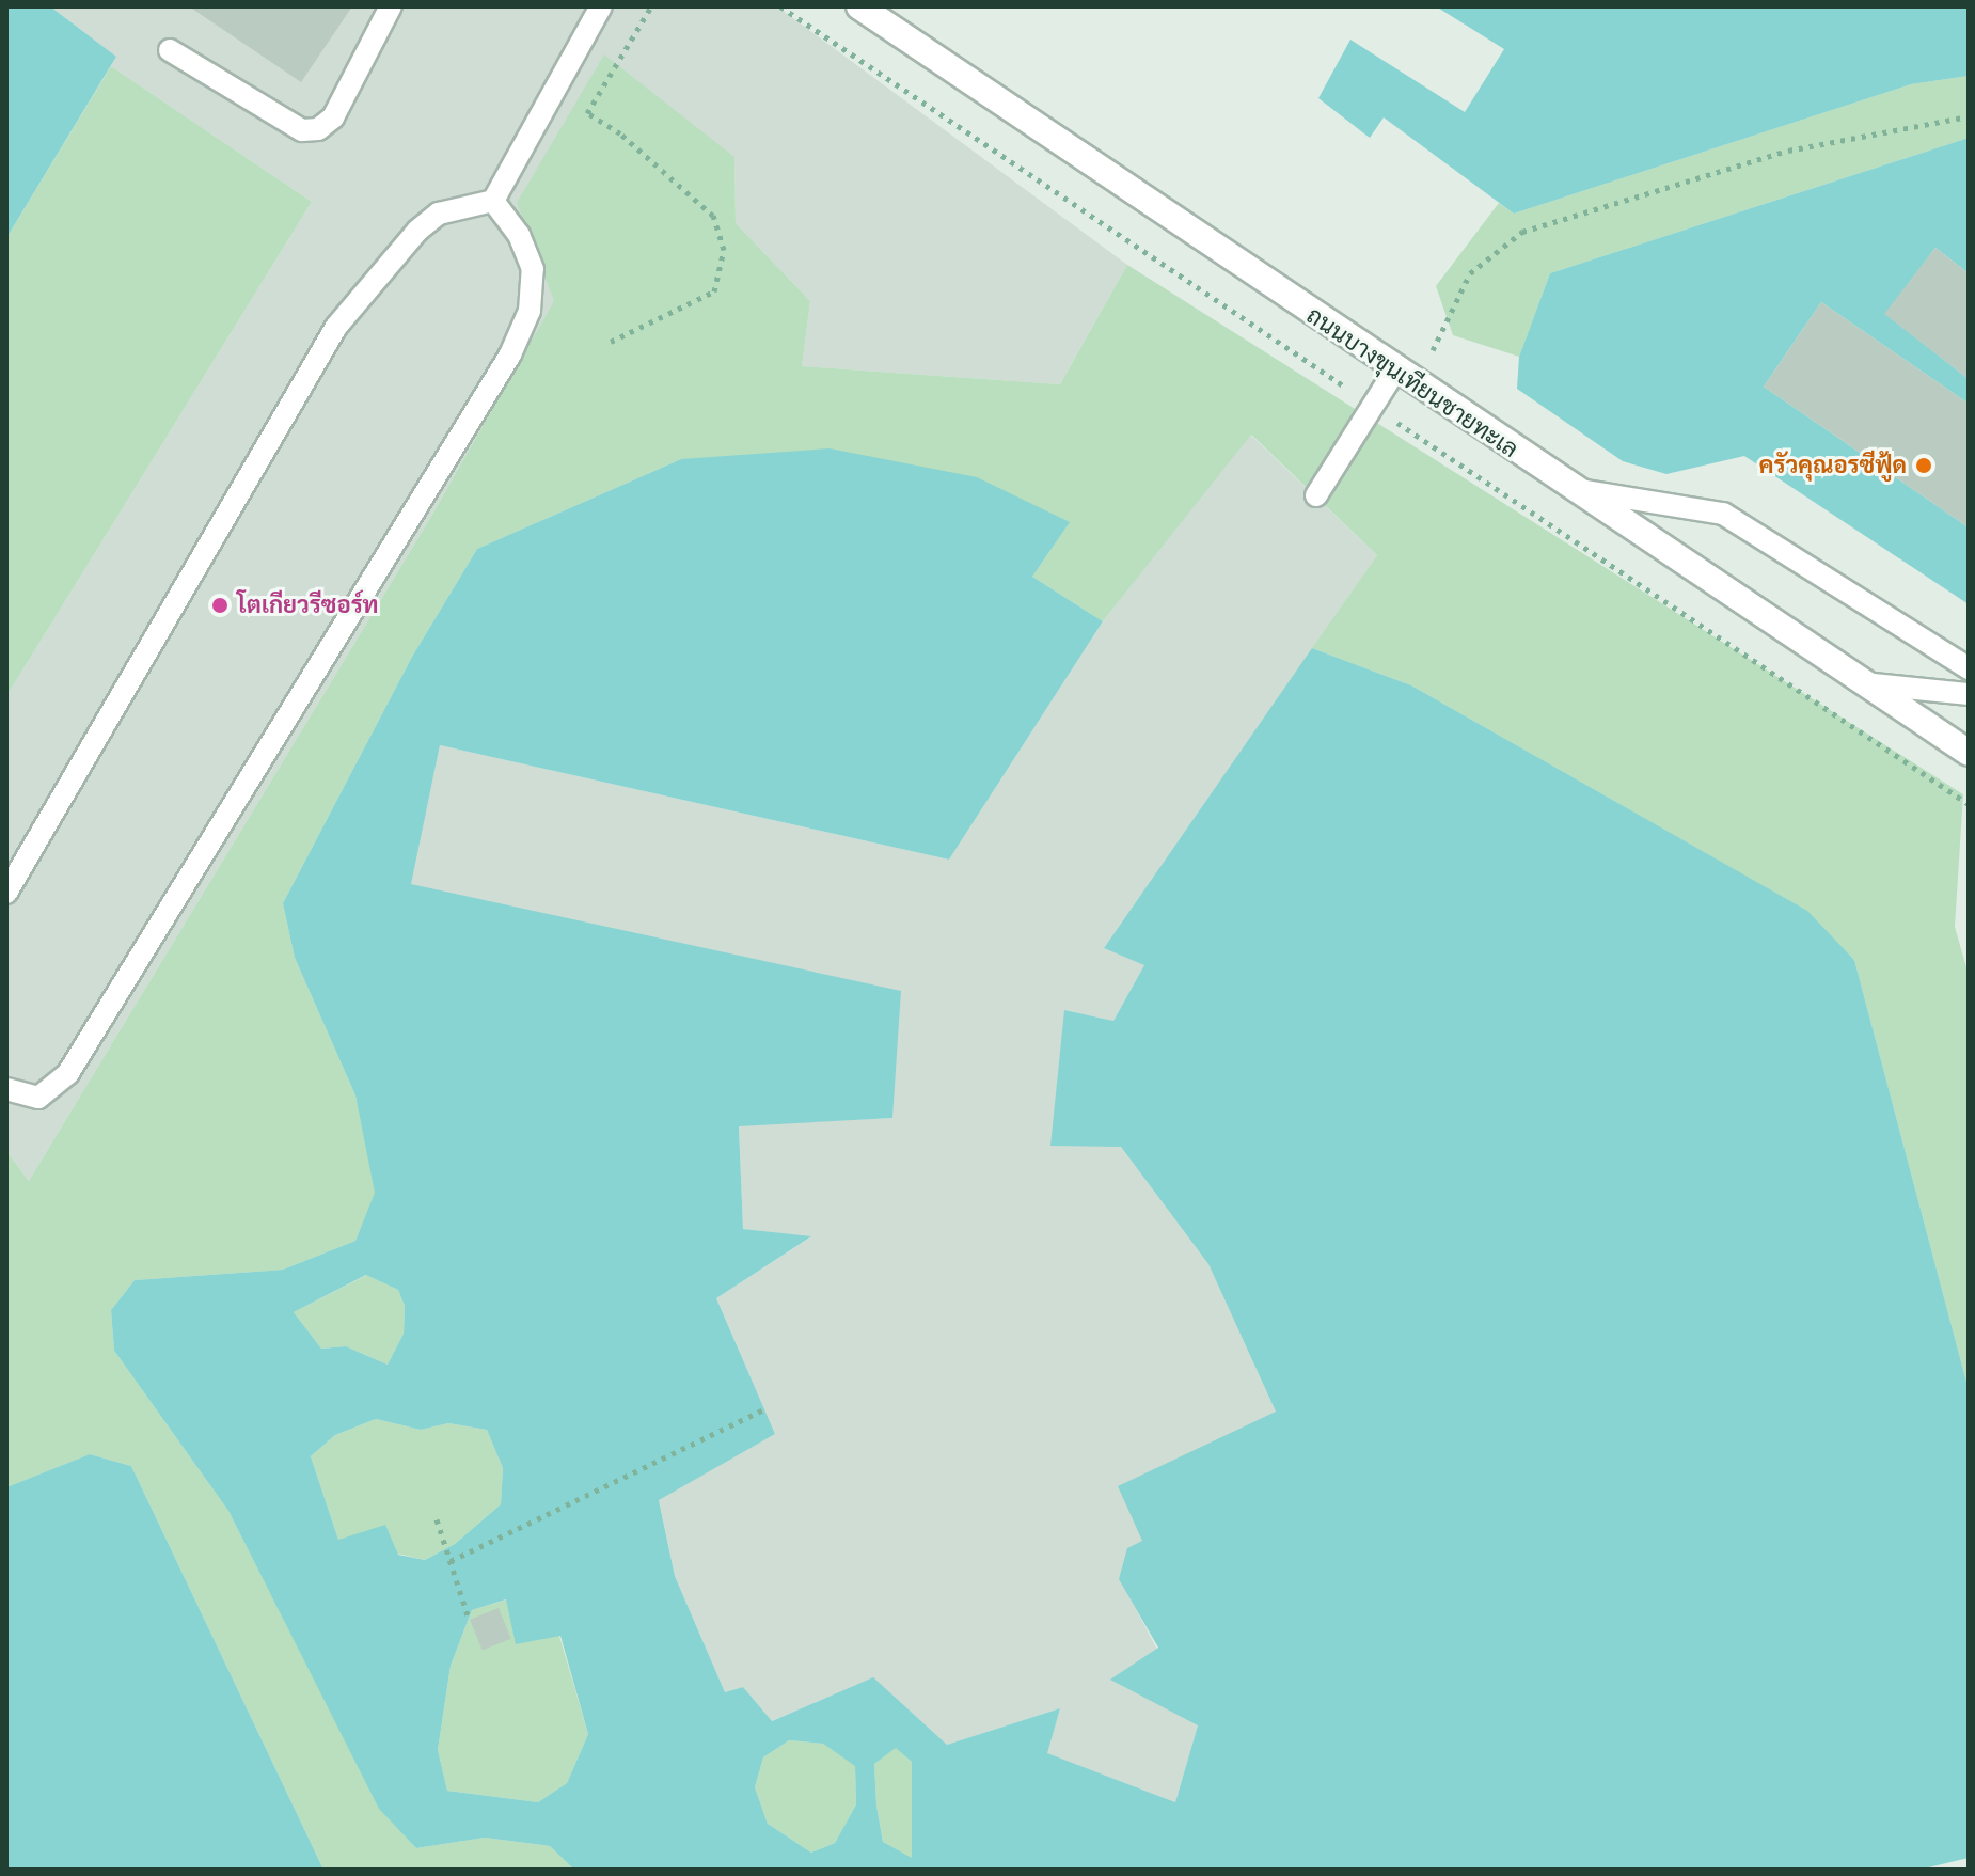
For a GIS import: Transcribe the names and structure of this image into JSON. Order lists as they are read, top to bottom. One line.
{"streets":{"main road":["ถนนบางขุนเทียนชายทะเล"]},"places":["ครัวคุณอรซีฟู้ด","โตเกียวรีซอร์ท"]}
